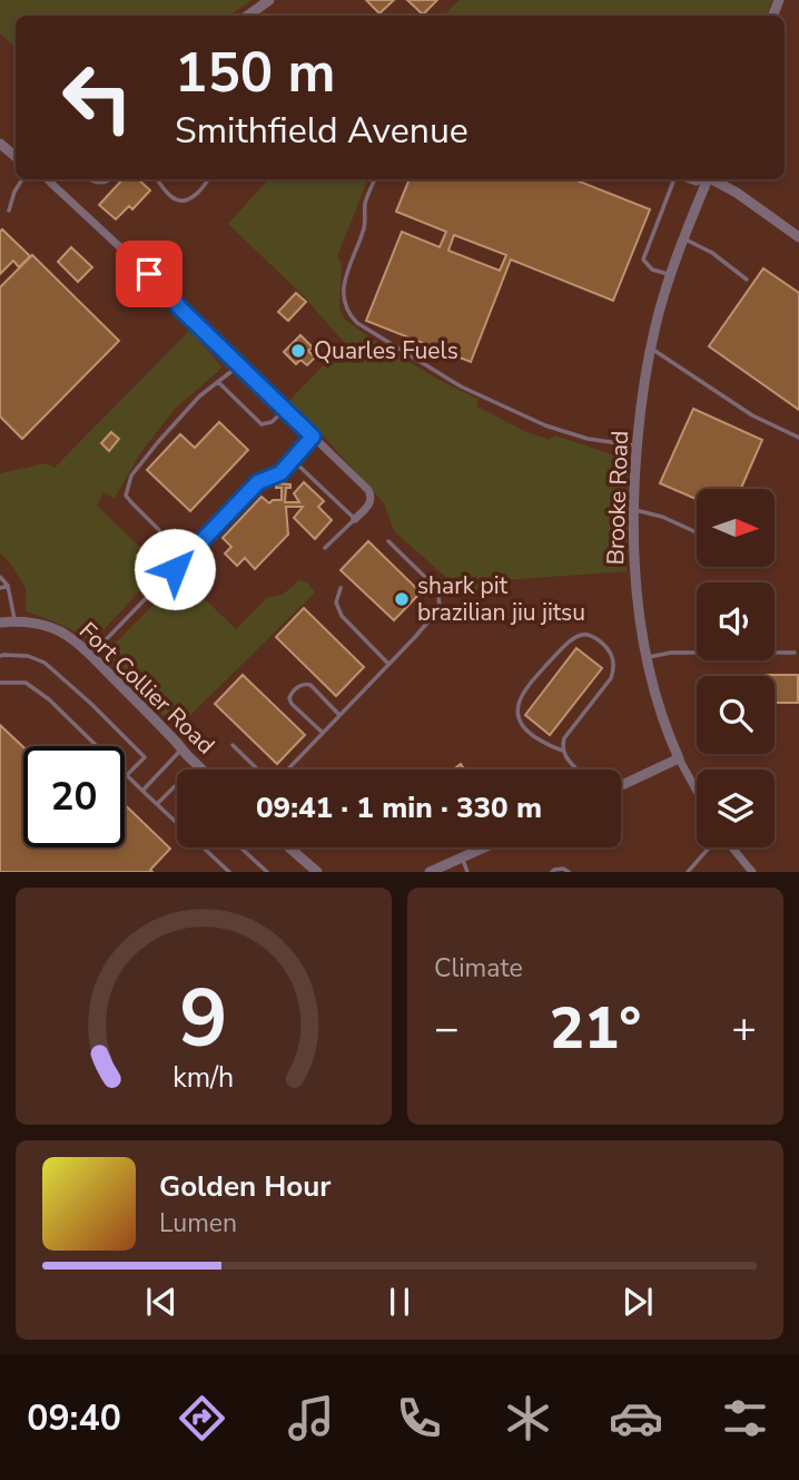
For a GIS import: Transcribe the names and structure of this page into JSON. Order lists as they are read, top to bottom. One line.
{"streets":{"street":["Brooke Road","Fort Collier Road"]},"places":["Quarles Fuels","shark pit brazilian jiu jitsu"],"north":"right","page":{"turn":["150 m","Smithfield Avenue"],"limit":"20","trip":"09:41 · 1 min · 330 m","tile":"Climate","heat":["−","21°","+"],"song":["Golden Hour","Lumen"],"tabs":"09:40","gauge":["9","km/h"]}}
